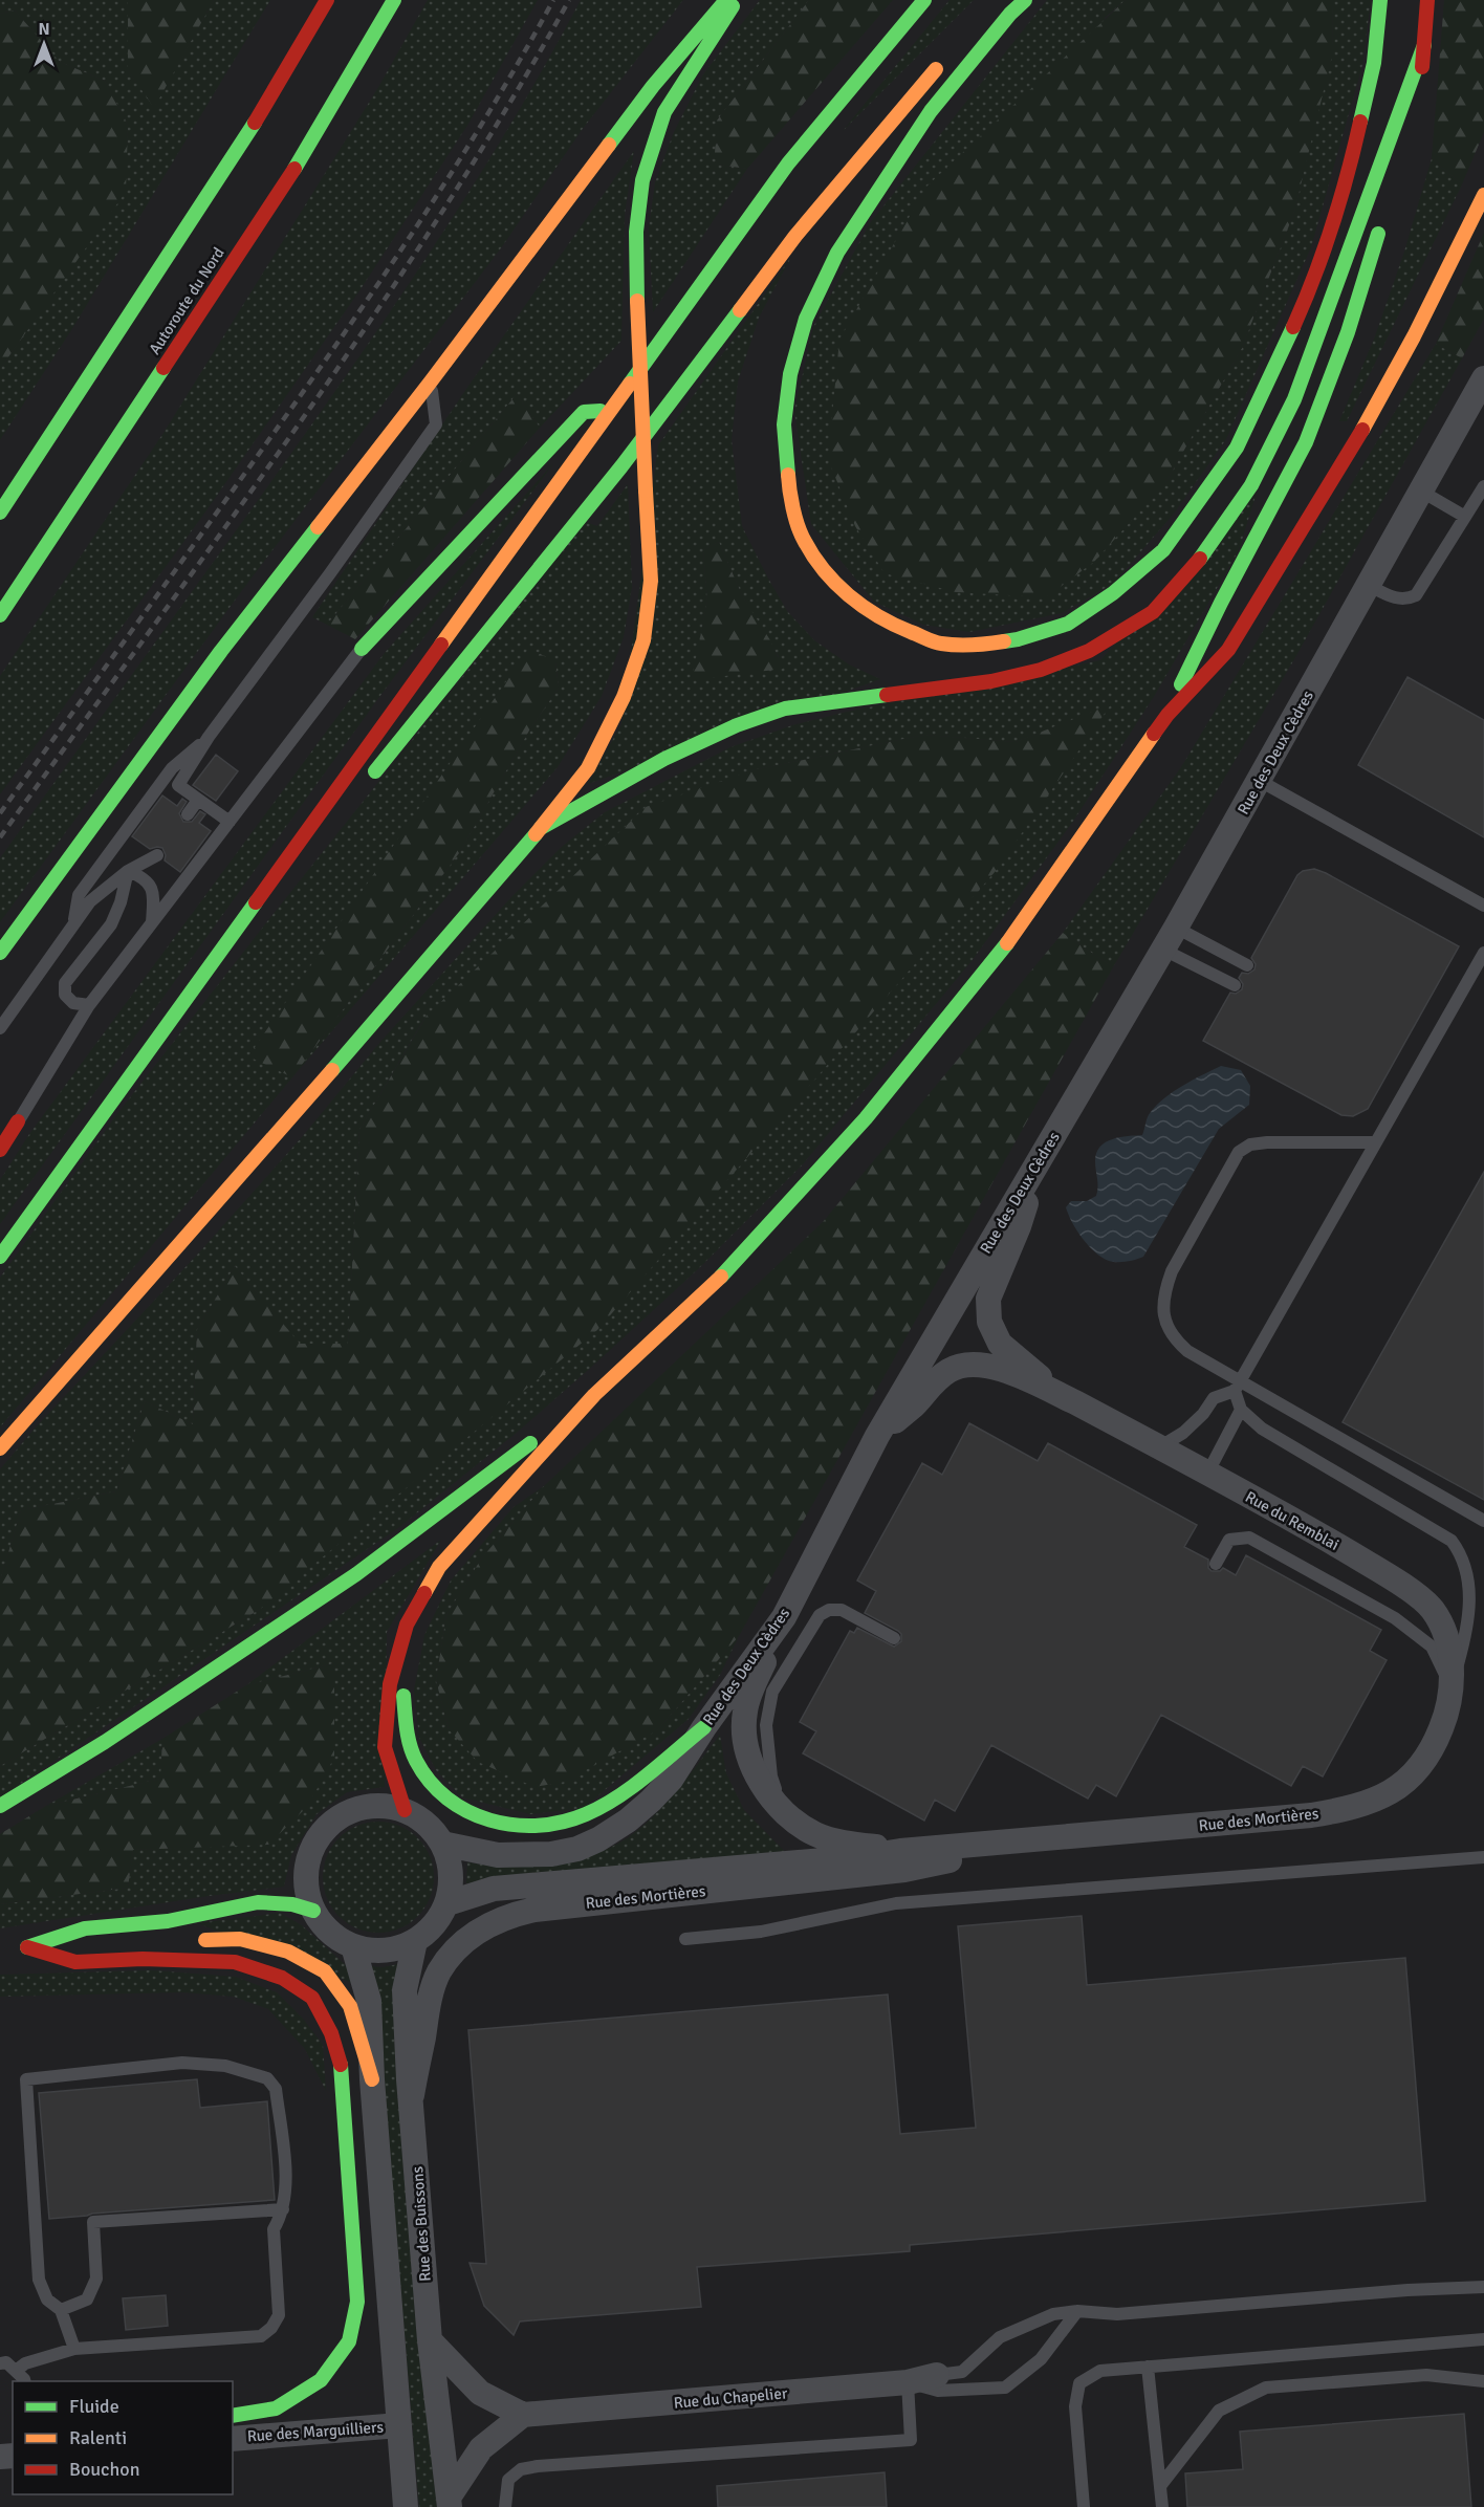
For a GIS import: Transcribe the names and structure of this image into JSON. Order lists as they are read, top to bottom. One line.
{"streets":{"main road":["Autoroute du Nord"],"street":["Rue des Deux Cèdres","Rue du Remblai","Rue des Mortières","Rue des Buissons","Rue du Chapelier","Rue des Marguilliers"]},"crossings":[["Rue des Deux Cèdres","Rue du Remblai"],["Rue des Deux Cèdres","Rue des Mortières"],["Rue des Deux Cèdres","Rue des Buissons"],["Rue du Remblai","Rue des Mortières"],["Rue des Mortières","Rue des Buissons"]],"legend":["Fluide","Ralenti","Bouchon"],"north":"top"}
